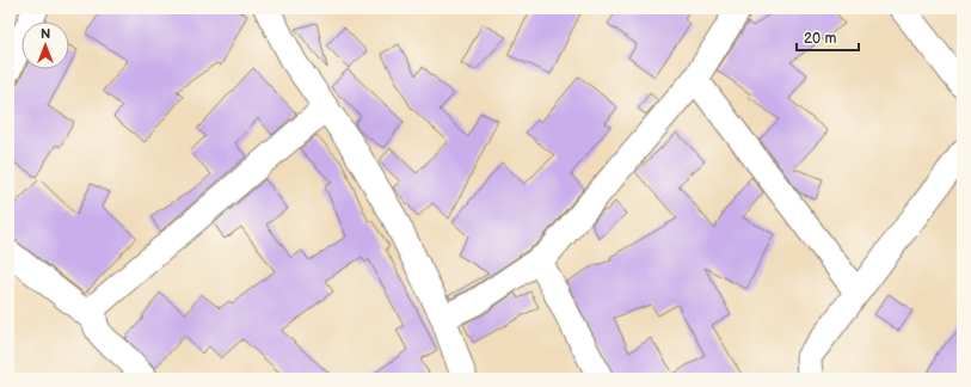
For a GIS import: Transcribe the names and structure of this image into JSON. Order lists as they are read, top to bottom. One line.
{"scale_bar":"20 m","north":"top"}
